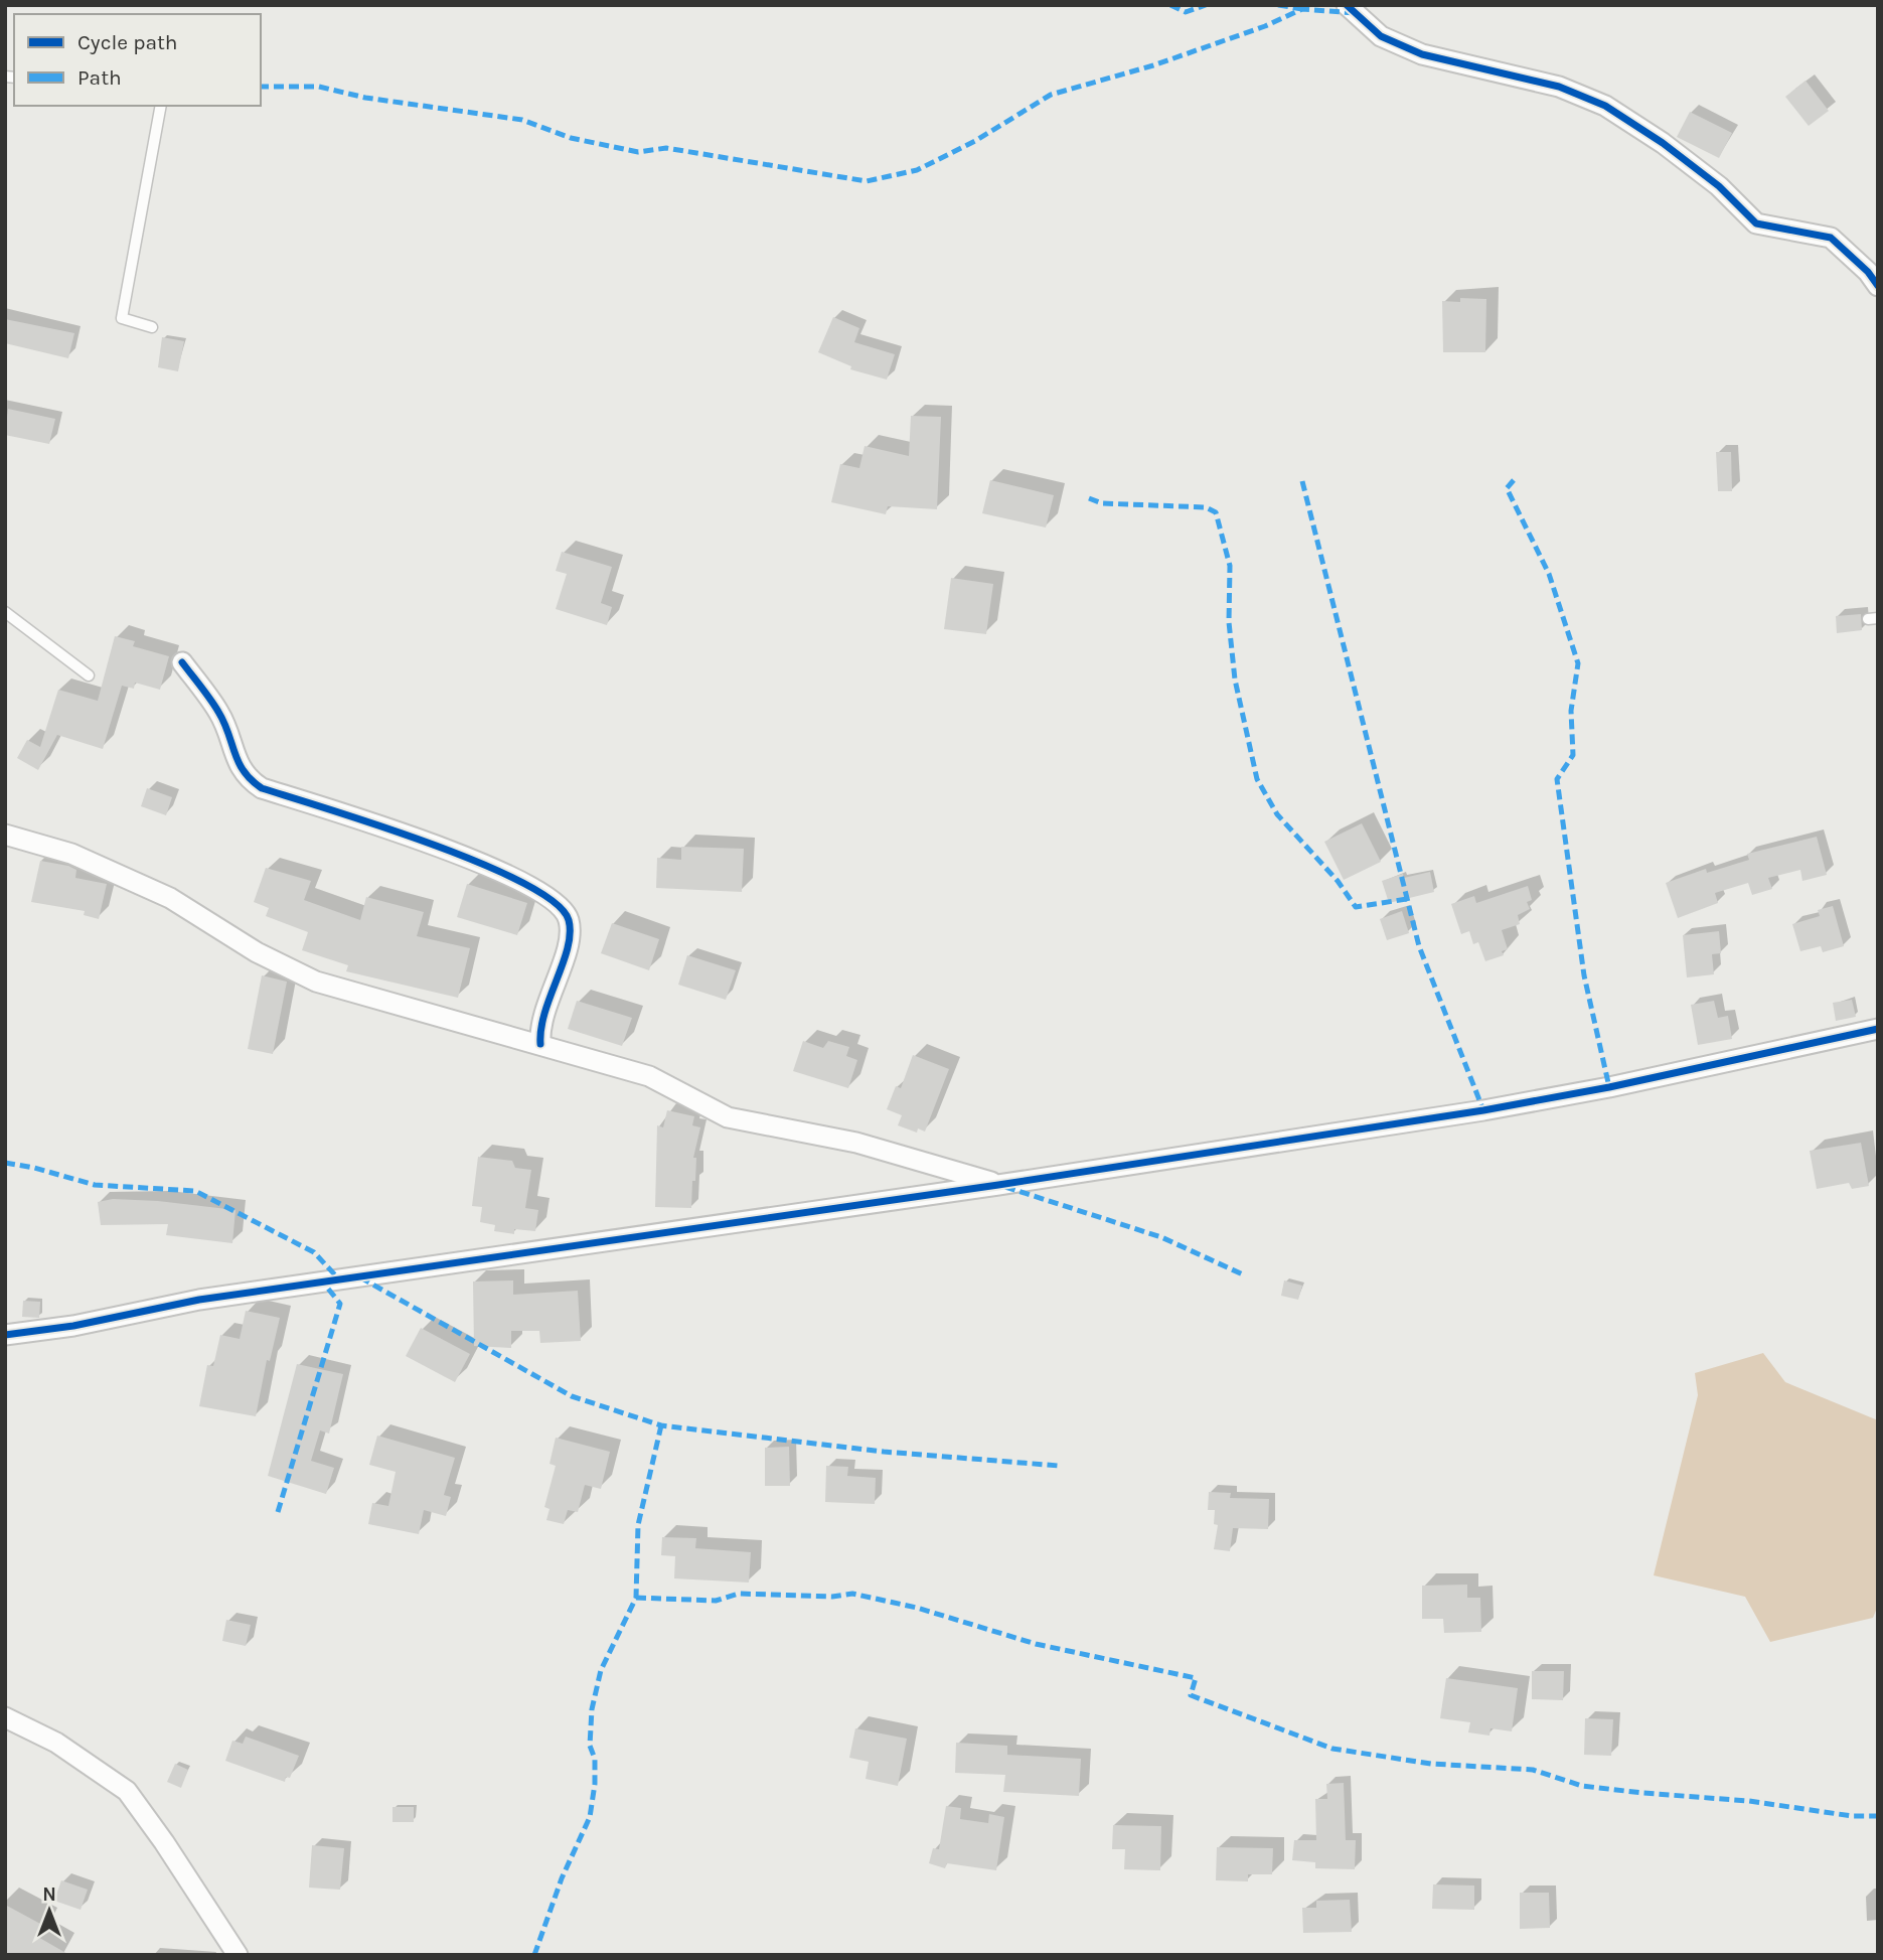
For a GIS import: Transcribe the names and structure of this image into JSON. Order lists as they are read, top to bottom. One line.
{"legend":["Cycle path","Path"],"north":"top"}
